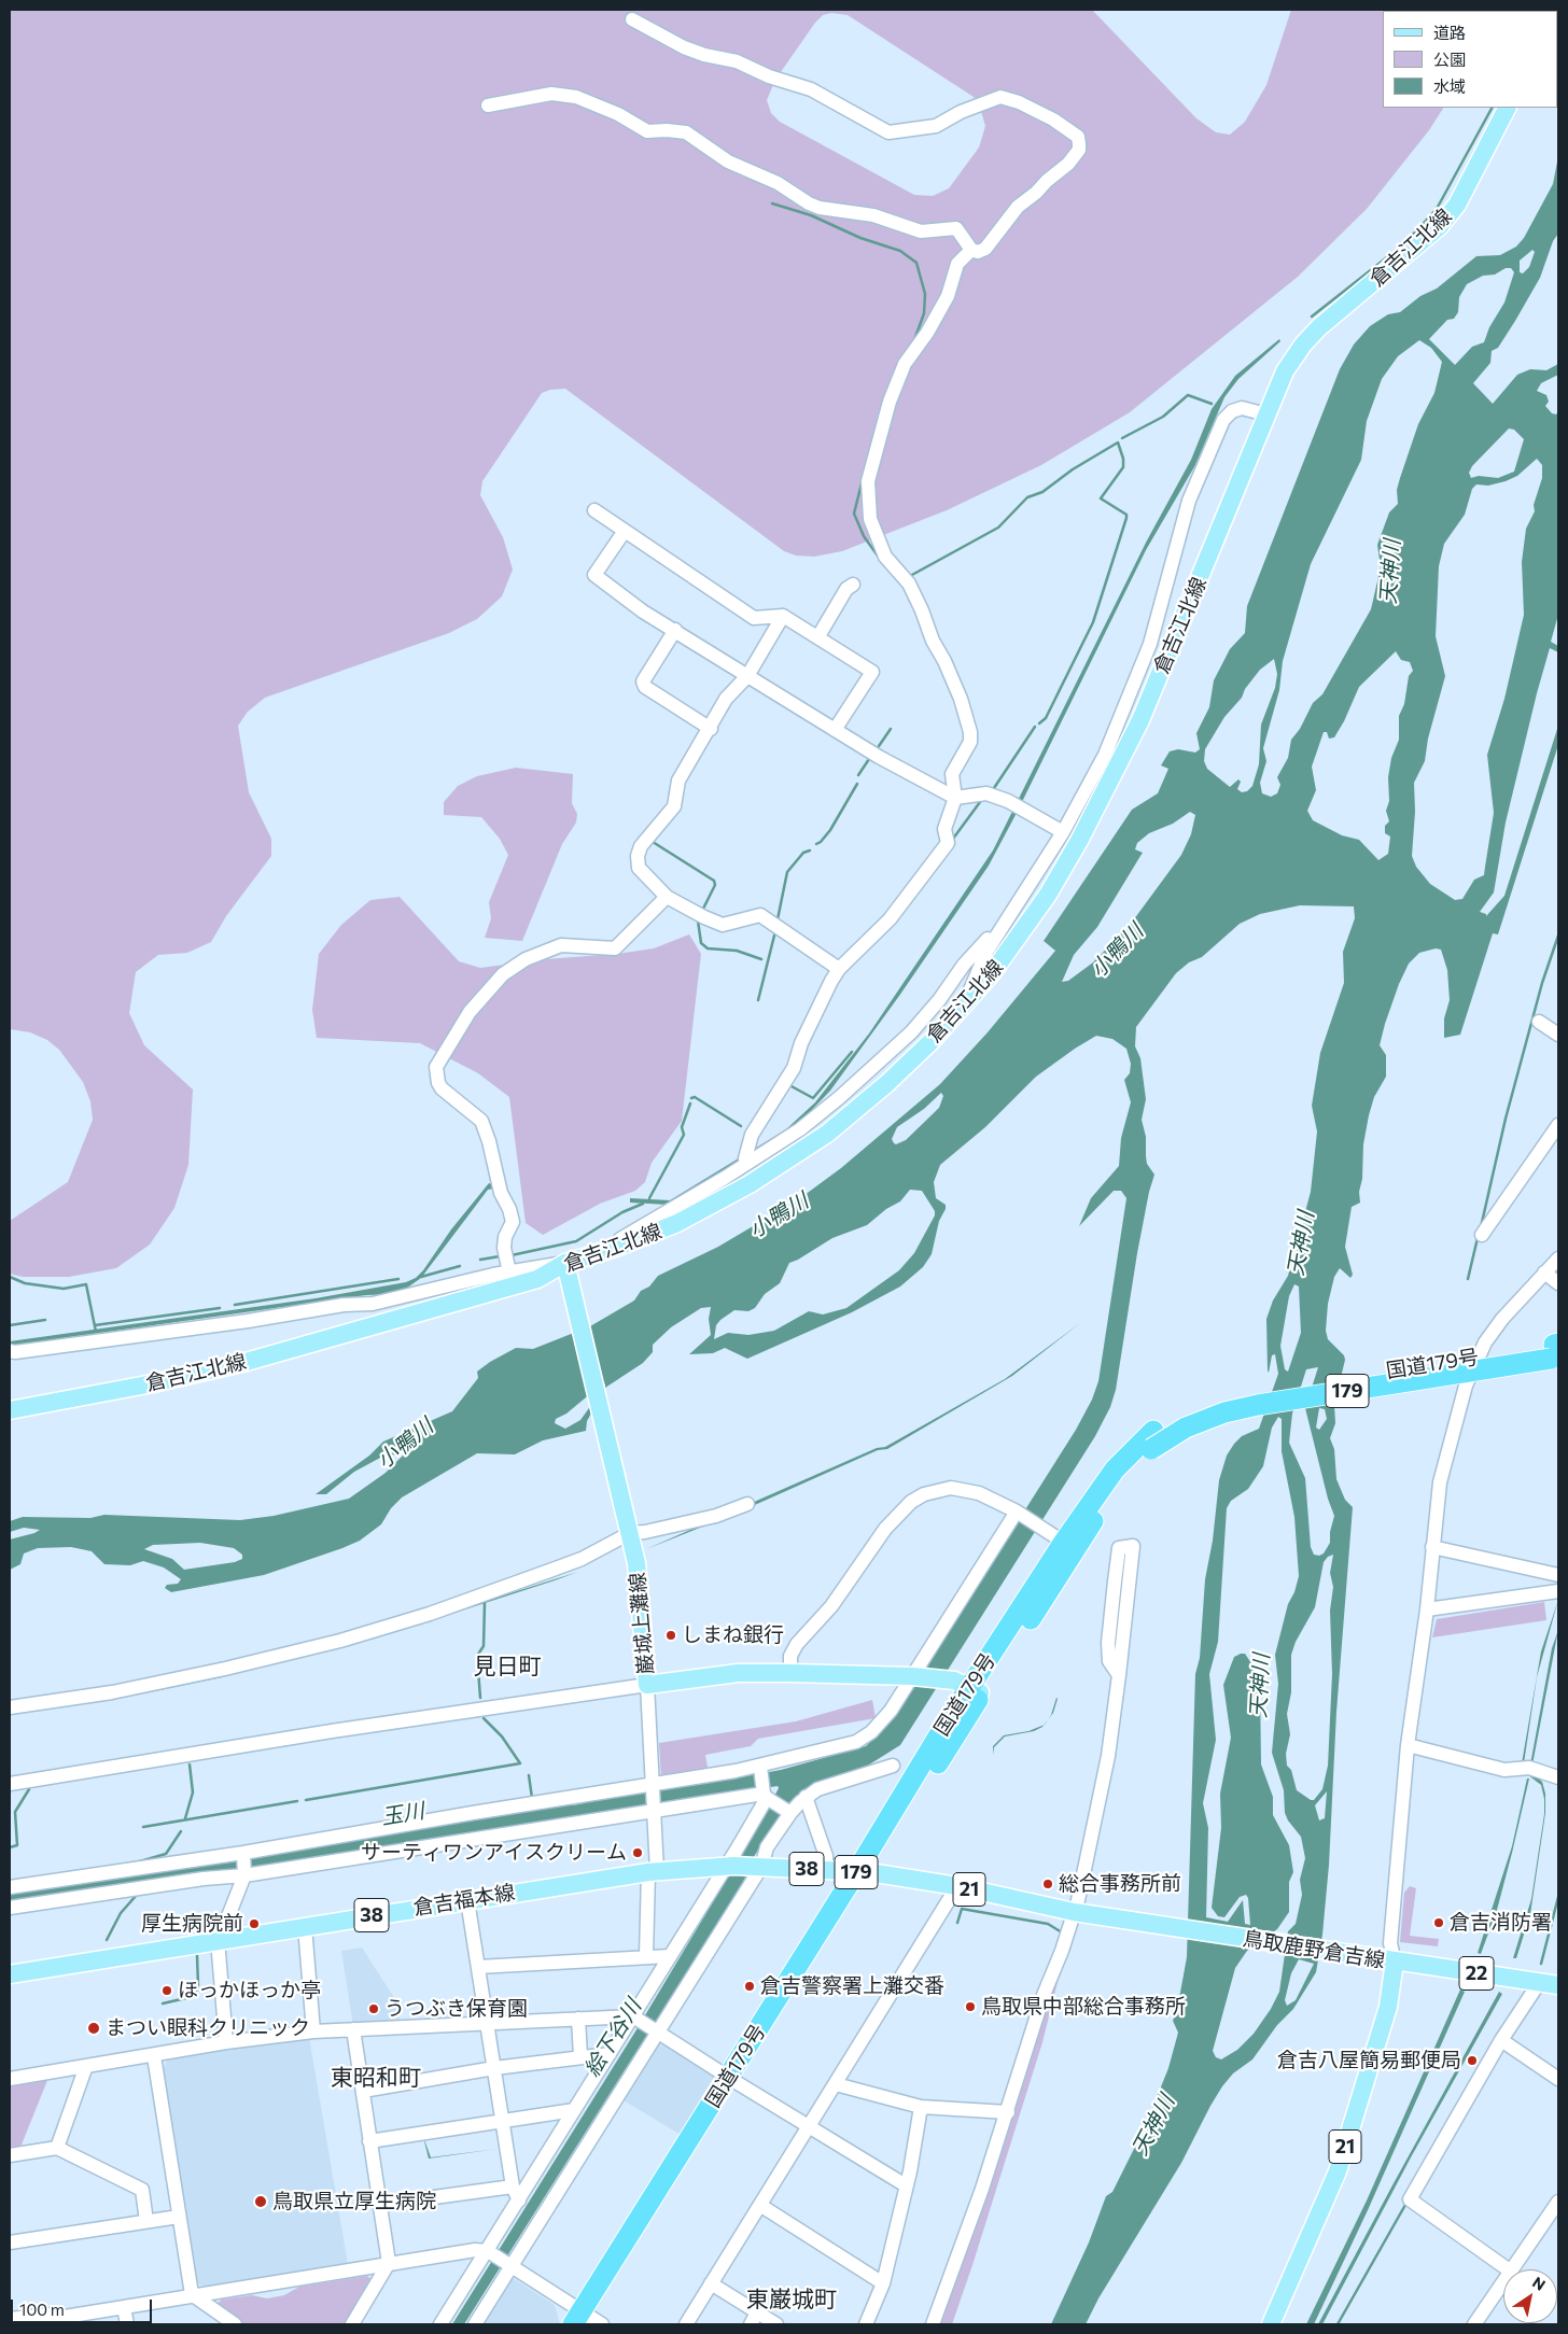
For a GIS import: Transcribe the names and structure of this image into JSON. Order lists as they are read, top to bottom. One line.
{"streets":{"highway":["国道179号","179"],"main road":["倉吉江北線","巌城上灘線","38","21","倉吉福本線","鳥取鹿野倉吉線","22"]},"crossings":[["倉吉江北線","巌城上灘線"],["国道179号","巌城上灘線"],["国道179号","倉吉福本線"],["国道179号","鳥取鹿野倉吉線"],["倉吉福本線","鳥取鹿野倉吉線"],["鳥取鹿野倉吉線","22"]],"districts":["見日町","東昭和町","東巌城町"],"water":["天神川","小鴨川","玉川","絵下谷川"],"places":["しまね銀行","サーティワンアイスクリーム","総合事務所前","倉吉消防署","厚生病院前","倉吉警察署上灘交番","ほっかほっか亭","鳥取県中部総合事務所","うつぶき保育園","まつい眼科クリニック","倉吉八屋簡易郵便局","鳥取県立厚生病院"],"legend":["道路","公園","水域"],"scale_bar":"100 m","north":"top right"}
